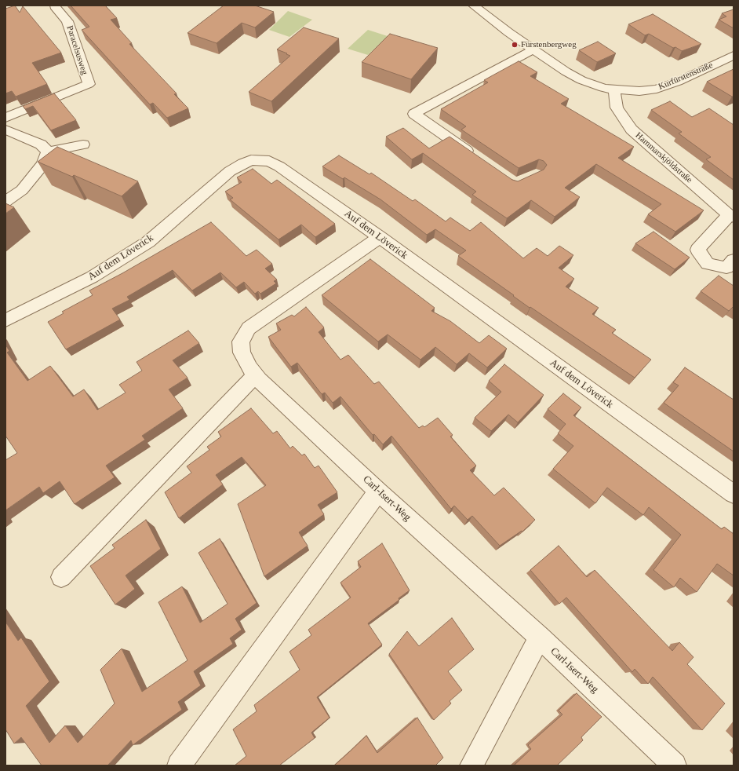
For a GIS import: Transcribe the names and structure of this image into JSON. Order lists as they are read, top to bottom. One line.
{"streets":{"street":["Paracelsusweg","Kurfürstenstraße","Hammarskjöldstraße","Auf dem Löverick","Carl-Isert-Weg"]},"crossings":[["Kurfürstenstraße","Hammarskjöldstraße"],["Auf dem Löverick","Carl-Isert-Weg"]],"places":["Fürstenbergweg"]}
